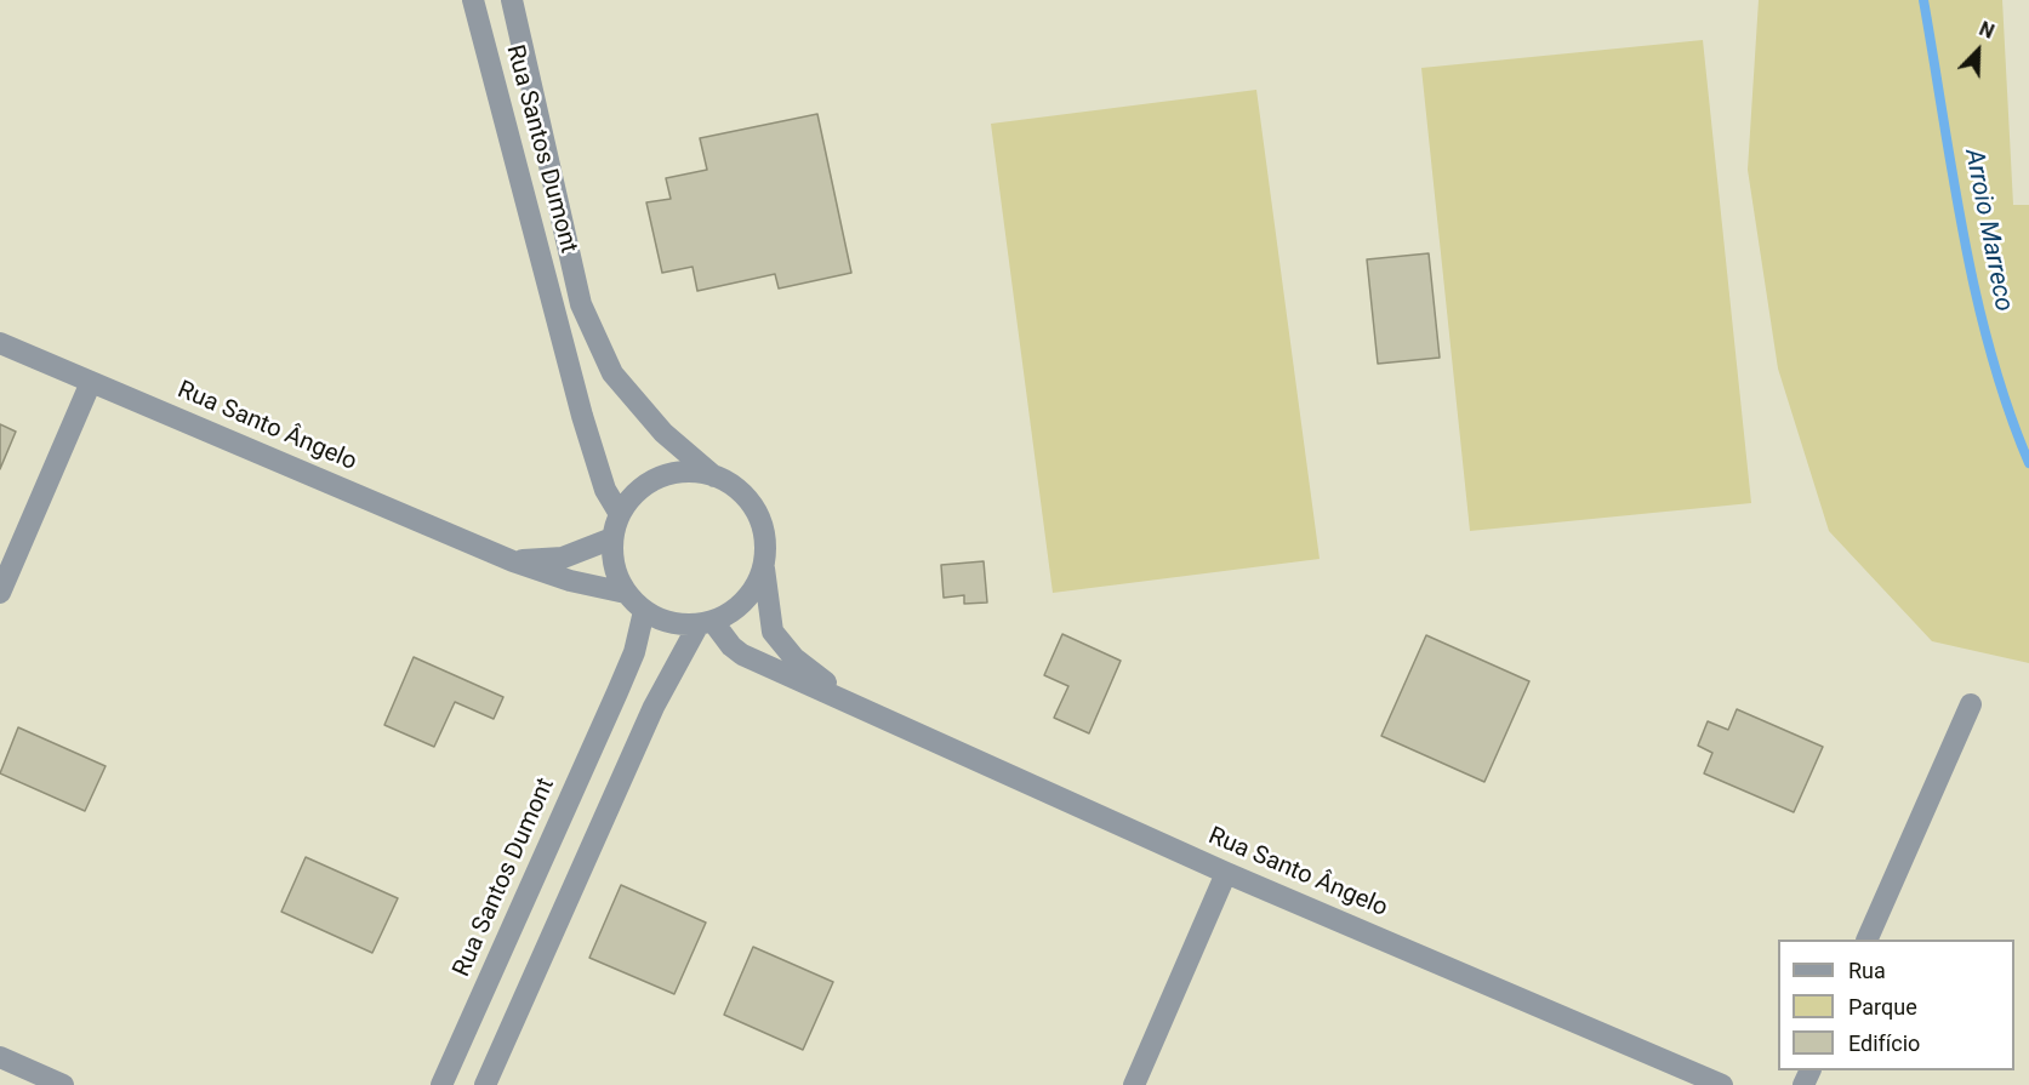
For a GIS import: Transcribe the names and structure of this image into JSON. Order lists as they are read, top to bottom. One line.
{"streets":{"street":["Rua Santos Dumont","Rua Santo Ângelo"]},"crossings":[["Rua Santos Dumont","Rua Santo Ângelo"]],"water":["Arroio Marreco"],"legend":["Rua","Parque","Edifício"],"north":"top right"}
